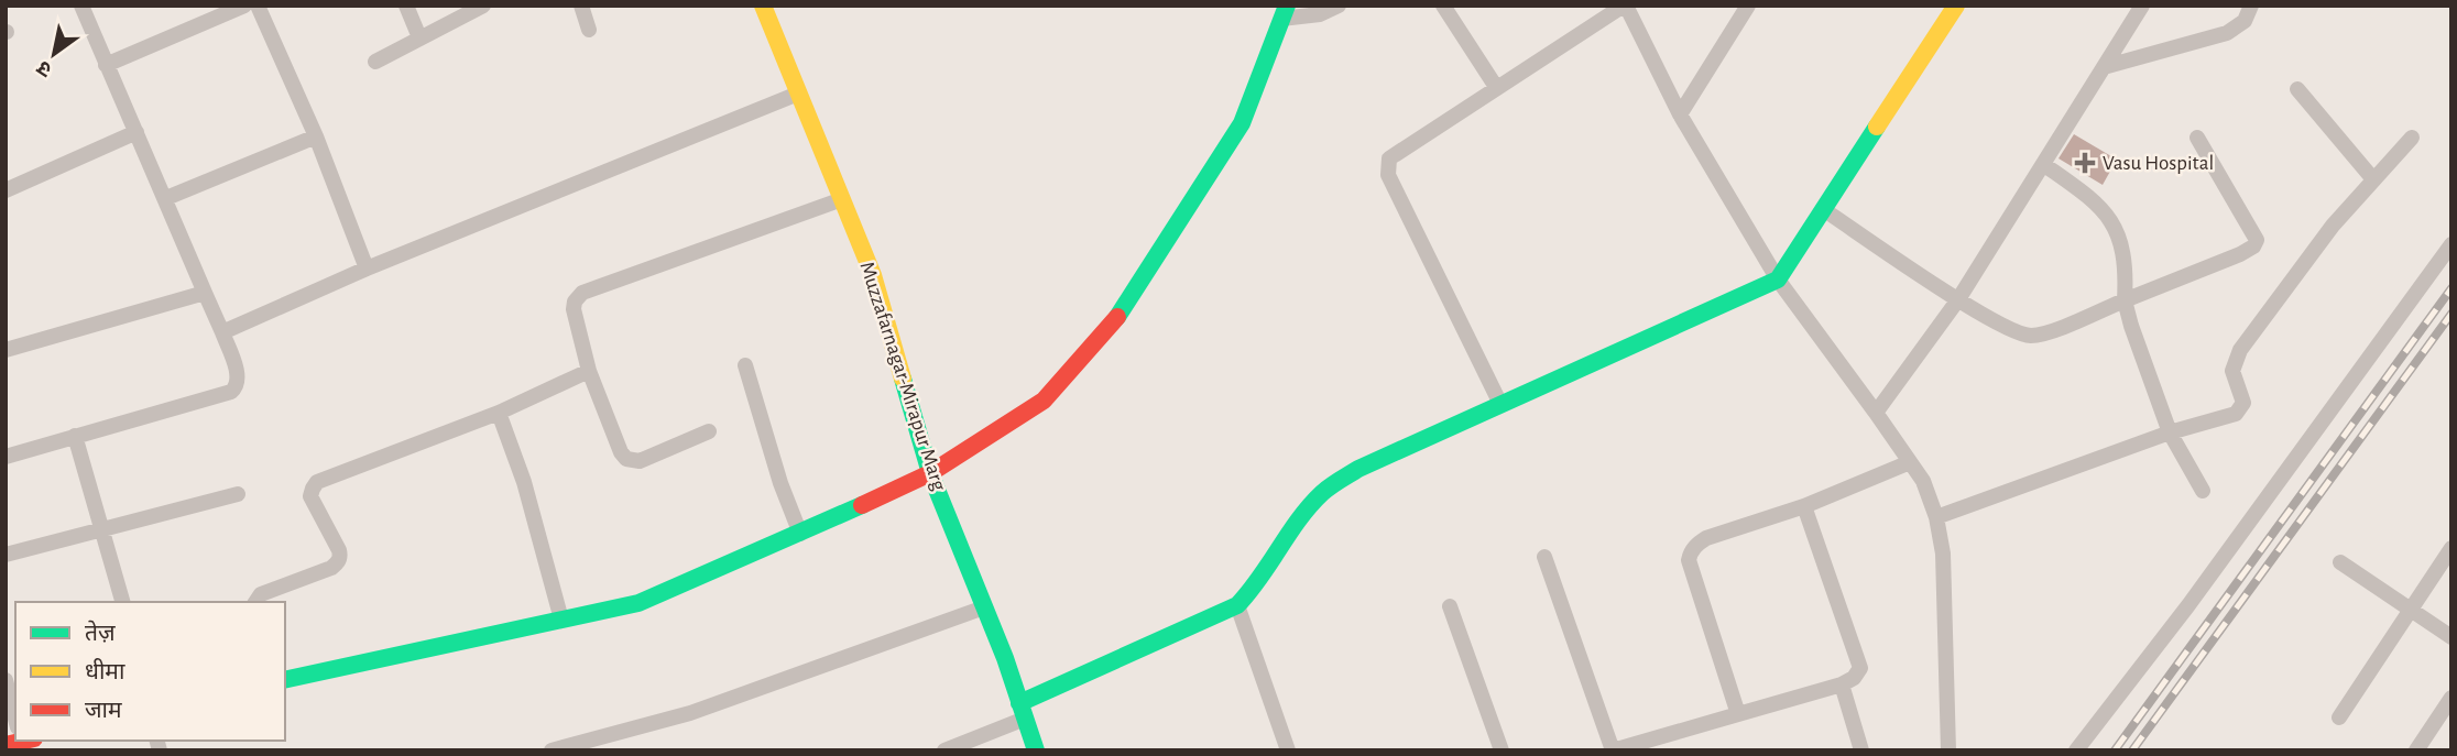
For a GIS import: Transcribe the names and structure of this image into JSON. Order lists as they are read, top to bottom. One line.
{"streets":{"main road":["Muzzafarnagar-Mirapur Marg"]},"places":{"health":["Vasu Hospital"]},"legend":["तेज़","धीमा","जाम"],"north":"bottom left"}
